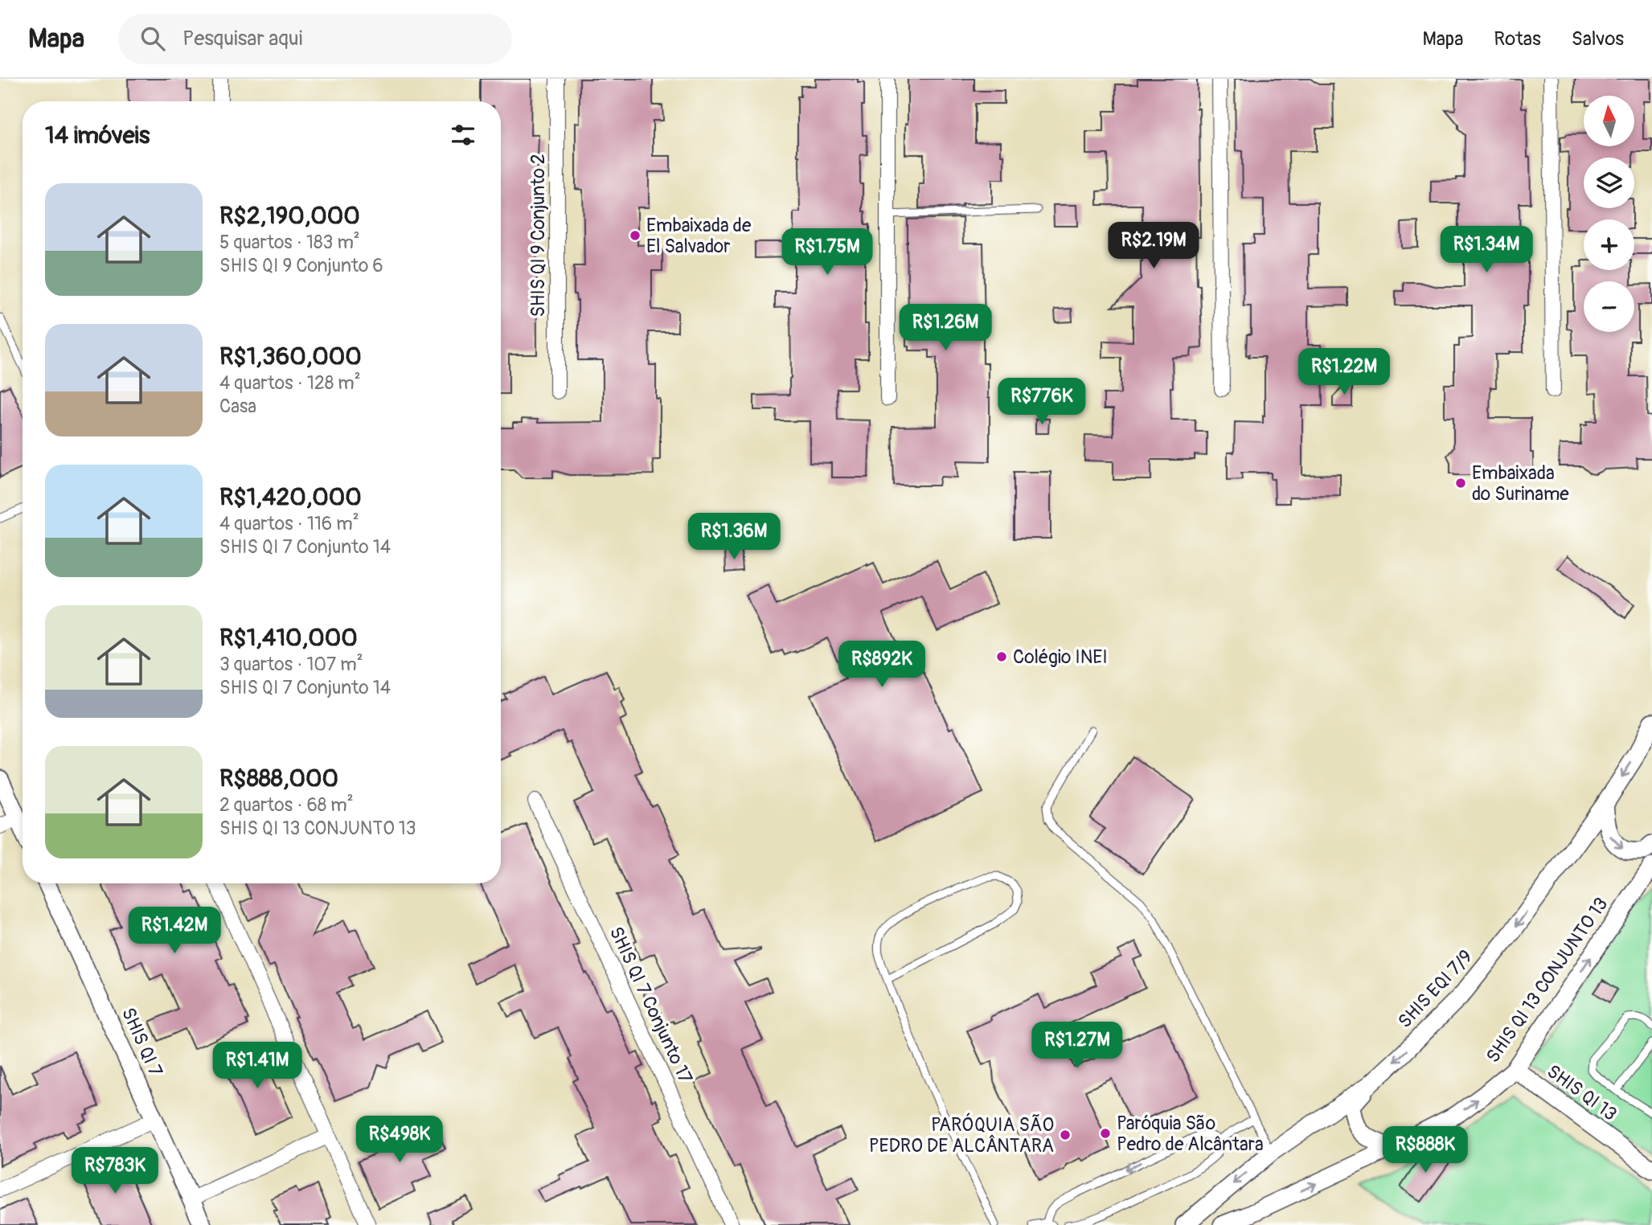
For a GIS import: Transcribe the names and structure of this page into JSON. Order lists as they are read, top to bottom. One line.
{"streets":{"street":["SHIS QI 9 Conjunto 2","SHIS QI 13 CONJUNTO 13","SHIS EQI 7/9","SHIS QI 7 Conjunto 17","SHIS QI 7","SHIS QI 13"]},"crossings":[["SHIS QI 13 CONJUNTO 13","SHIS QI 13"]],"one_way":["SHIS QI 13 CONJUNTO 13","SHIS EQI 7/9"],"places":["Embaixada de El Salvador","Embaixada do Suriname","Colégio INEI","Paróquia São Pedro de Alcântara","PARÓQUIA SÃO PEDRO DE ALCÂNTARA"],"north":"top","page":{"header":"Mapa","search":"Pesquisar aqui","nav":["Mapa","Rotas","Salvos"],"map_buttons":["+","−"],"heading":"14 imóveis","list":[{"name":"R$2,190,000","note":"5 quartos · 183 m² · SHIS QI 9 Conjunto 6"},{"name":"R$1,360,000","note":"4 quartos · 128 m² · Casa"},{"name":"R$1,420,000","note":"4 quartos · 116 m² · SHIS QI 7 Conjunto 14"},{"name":"R$1,410,000","note":"3 quartos · 107 m² · SHIS QI 7 Conjunto 14"},{"name":"R$888,000","note":"2 quartos · 68 m² · SHIS QI 13 CONJUNTO 13"}],"price":["R$2.19M","R$1.34M","R$1.75M","R$1.26M","R$1.22M","R$776K","R$1.36M","R$892K","R$1.42M","R$1.27M","R$1.41M","R$498K","R$888K","R$783K"]}}
